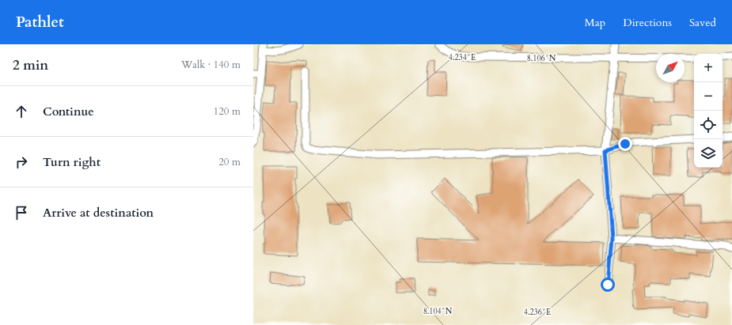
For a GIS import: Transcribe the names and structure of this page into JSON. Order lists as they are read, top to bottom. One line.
{"north":"top right","page":{"header":"Pathlet","nav":["Map","Directions","Saved"],"heading":["2 min","Walk · 140 m"],"map_buttons":["+","−"],"list":[["Continue","120 m"],["Turn right","20 m"],"Arrive at destination"]},"coordinates":["4.234°E","8.106°N","8.104°N","4.236°E"]}
